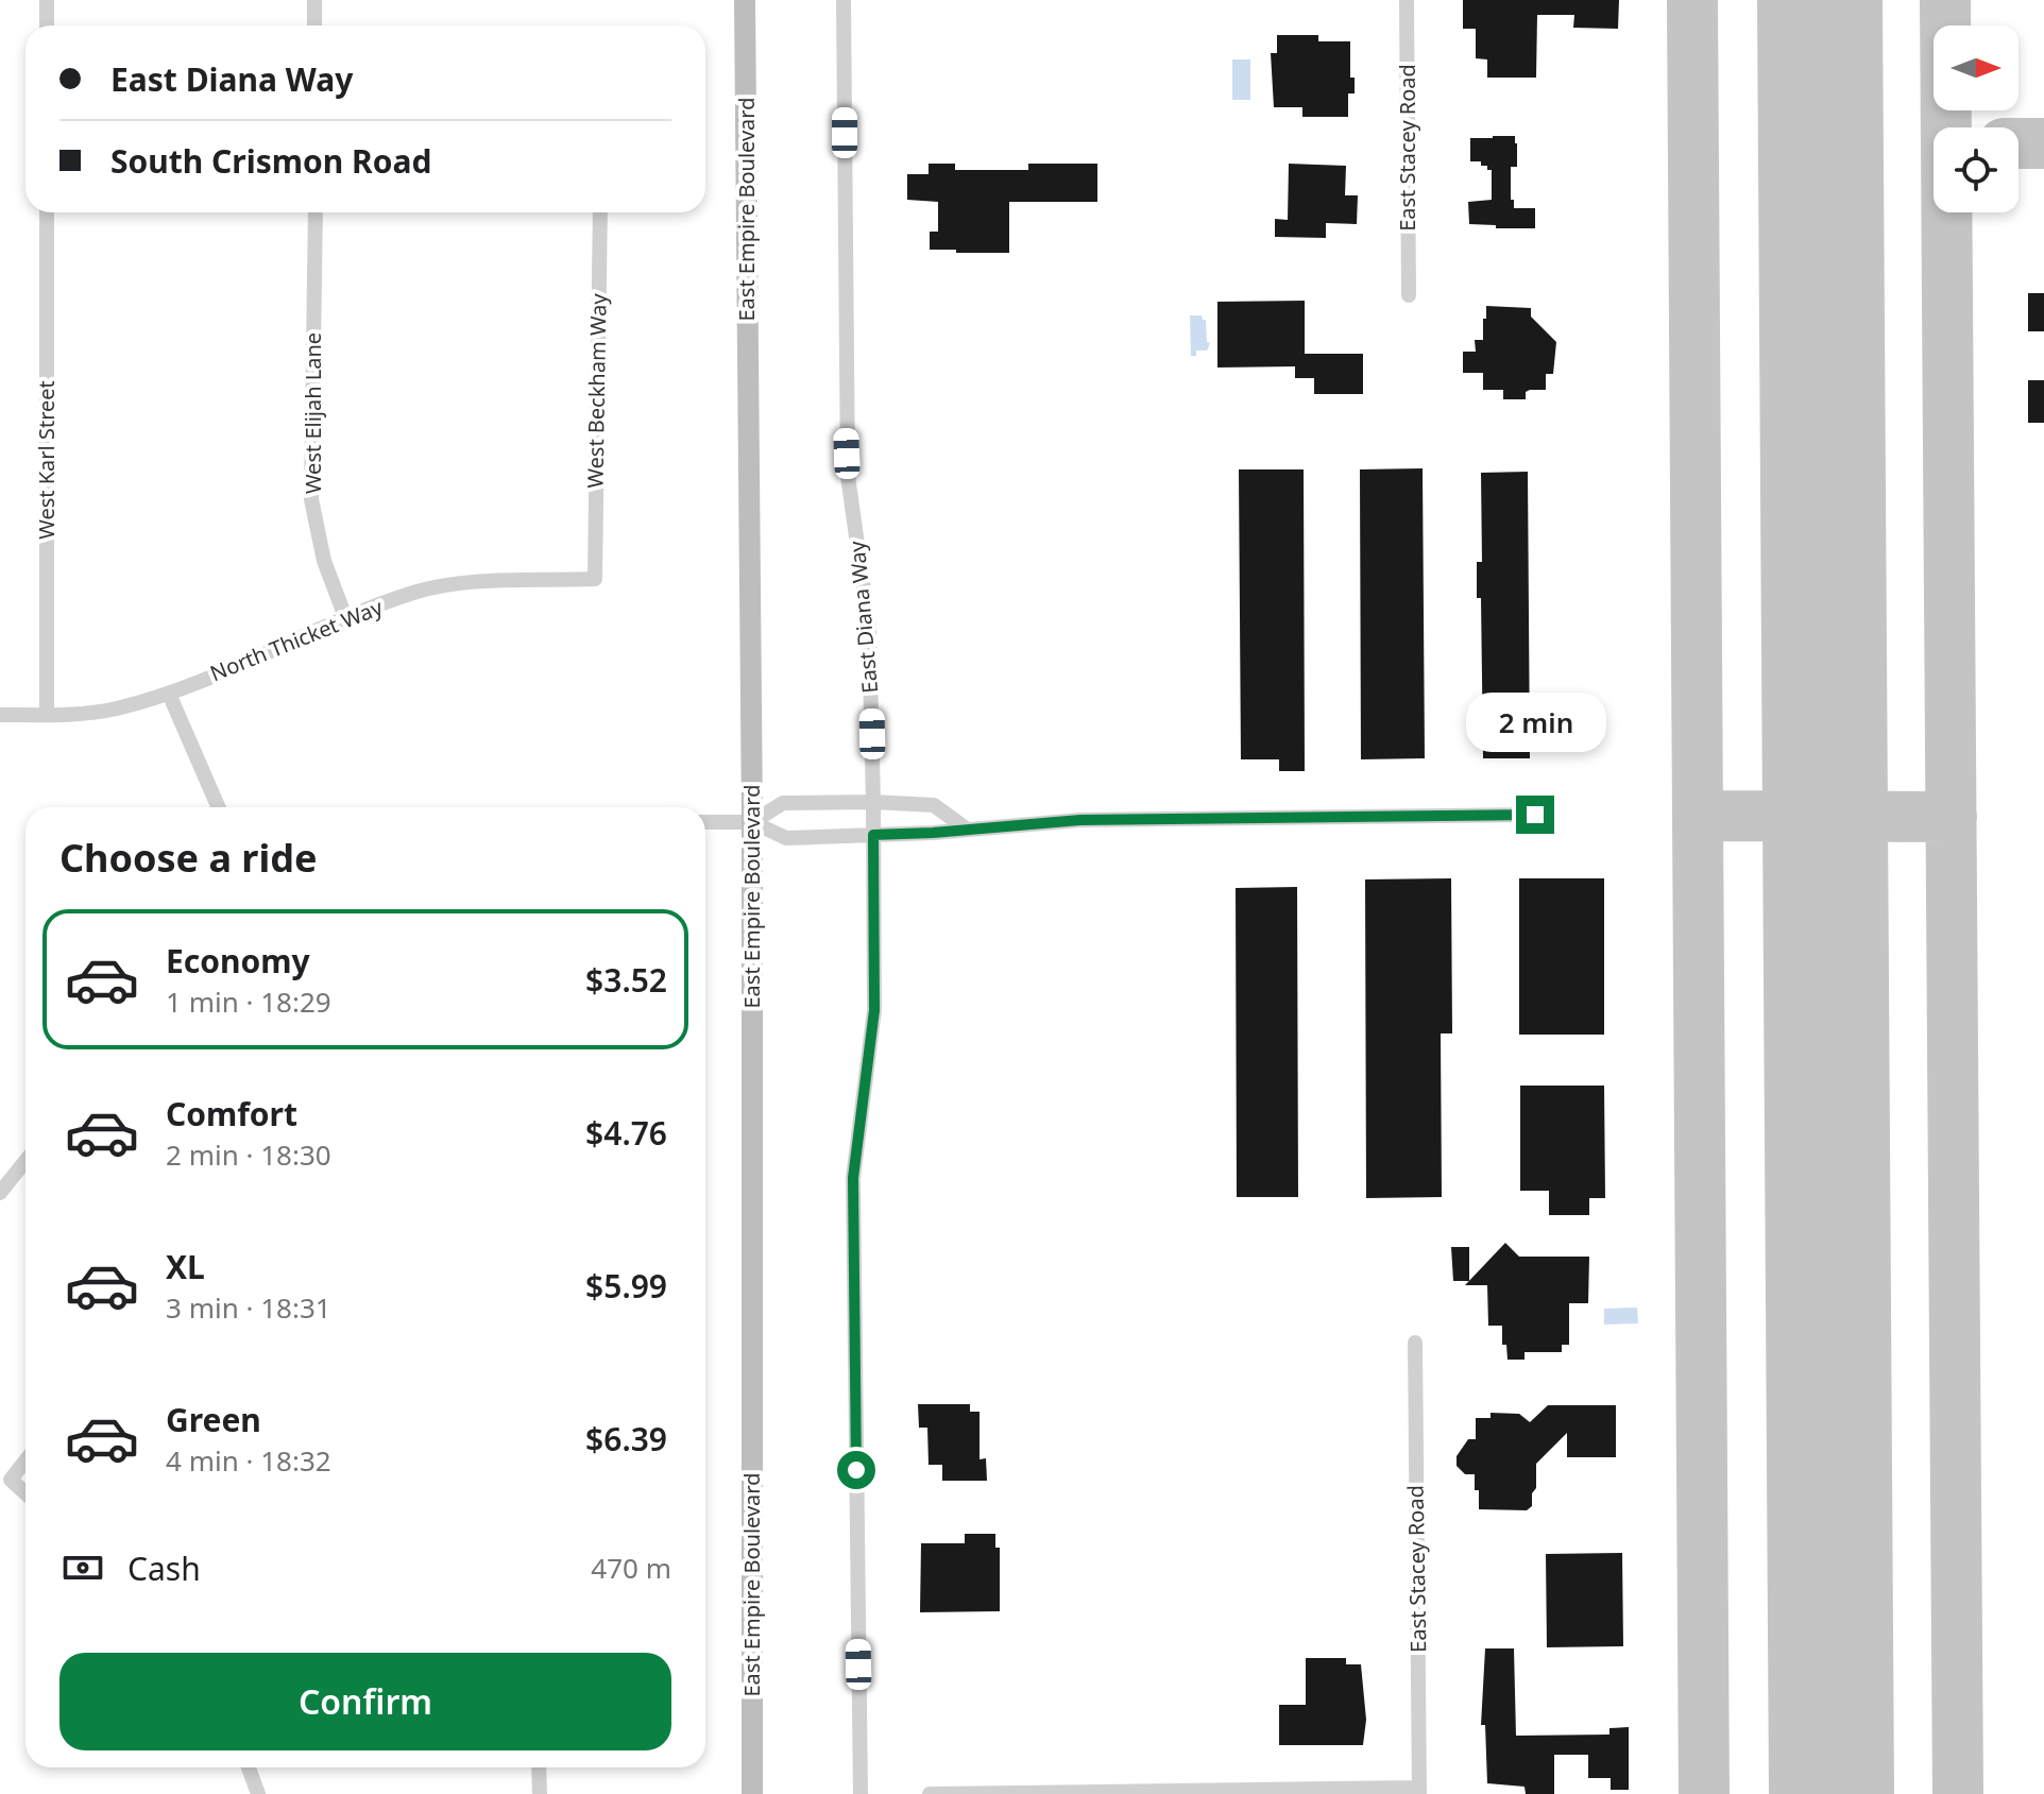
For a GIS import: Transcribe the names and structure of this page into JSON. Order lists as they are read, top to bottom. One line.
{"streets":{"street":["East Stacey Road","East Empire Boulevard","West Beckham Way","West Elijah Lane","West Karl Street","East Diana Way","North Thicket Way"]},"crossings":[["West Beckham Way","North Thicket Way"],["West Elijah Lane","North Thicket Way"],["West Karl Street","North Thicket Way"]],"north":"right","page":{"banner":["East Diana Way","South Crismon Road"],"bubble":"2 min","heading":"Choose a ride","list":[{"name":"Economy","note":"1 min · 18:29","value":"$3.52"},{"name":"Comfort","note":"2 min · 18:30","value":"$4.76"},{"name":"XL","note":"3 min · 18:31","value":"$5.99"},{"name":"Green","note":"4 min · 18:32","value":"$6.39"}],"pay":["Cash","470 m"],"buttons":"Confirm"}}
